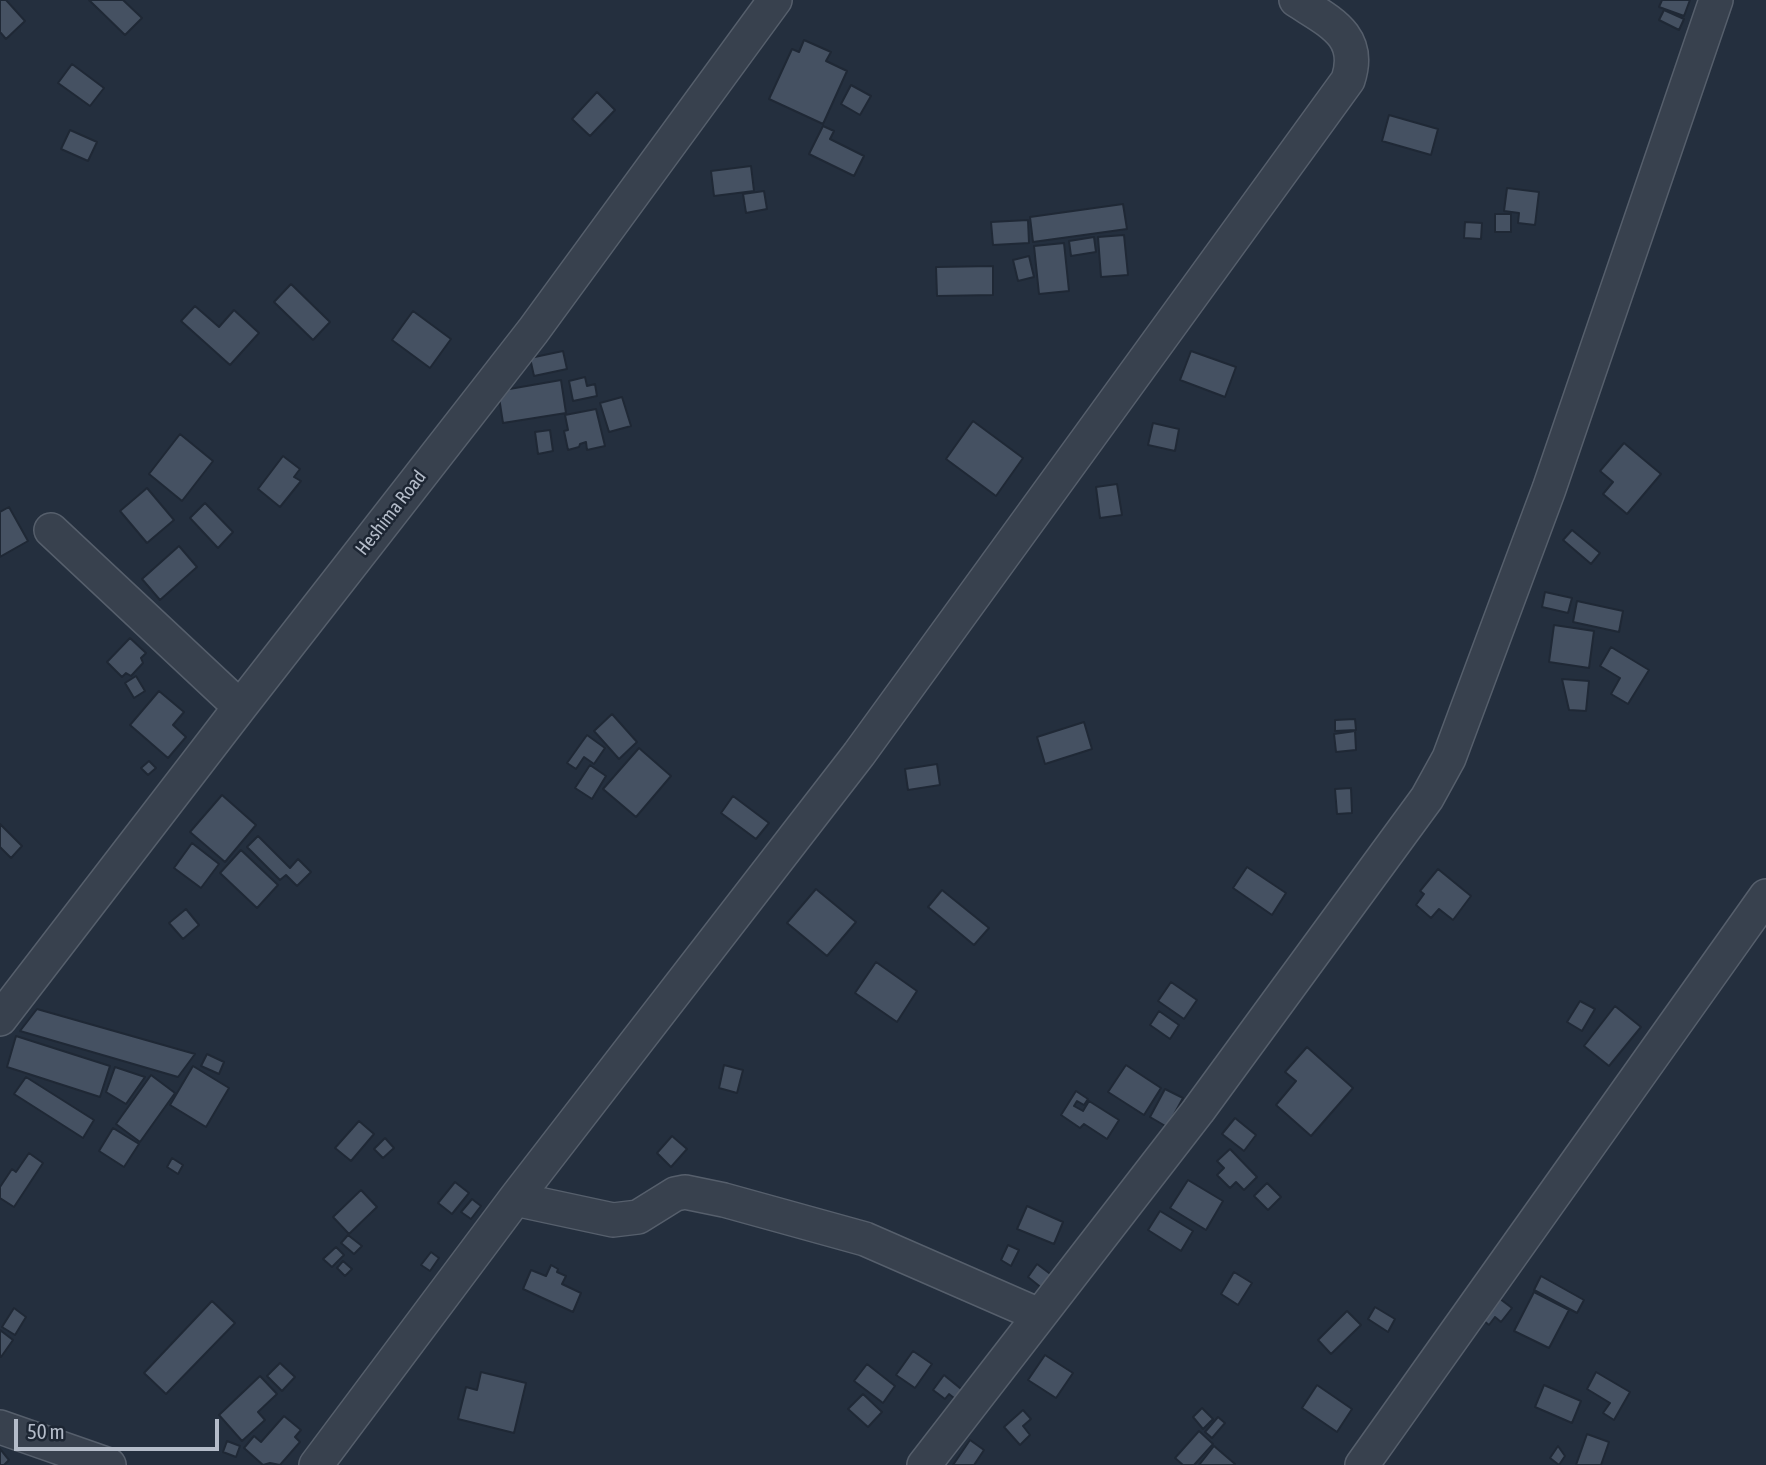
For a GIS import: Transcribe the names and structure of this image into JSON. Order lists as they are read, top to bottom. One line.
{"streets":{"street":["Heshima Road"]},"scale_bar":"50 m"}
